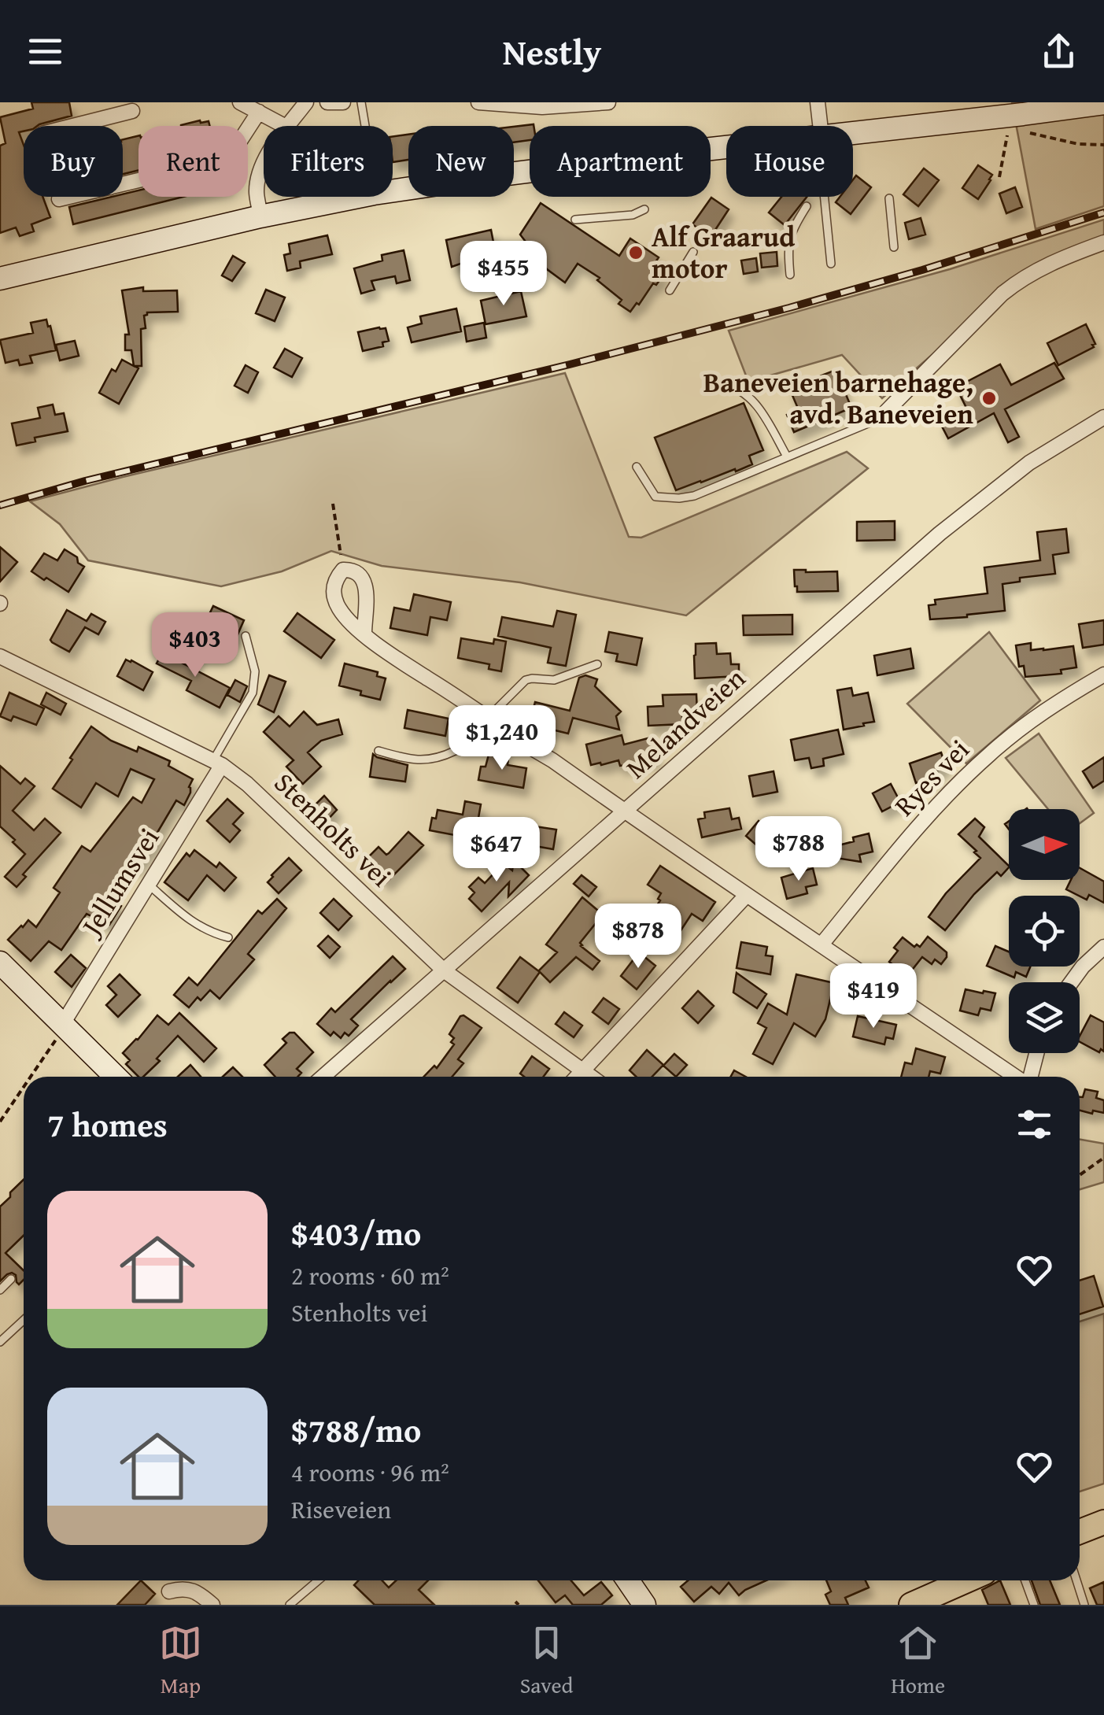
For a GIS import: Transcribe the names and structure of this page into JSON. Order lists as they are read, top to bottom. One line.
{"streets":{"street":["Melandveien","Ryes vei","Stenholts vei","Jellumsvei"]},"crossings":[["Melandveien","Stenholts vei"],["Stenholts vei","Jellumsvei"]],"places":["Alf Graarud motor","Baneveien barnehage, avd. Baneveien"],"north":"right","page":{"header":"Nestly","chip":["Buy","Rent","Filters","New","Apartment","House"],"price":["$455","$403","$1,240","$788","$647","$878","$419"],"heading":"7 homes","list":[{"name":"$403/mo","note":"2 rooms · 60 m² · Stenholts vei"},{"name":"$788/mo","note":"4 rooms · 96 m² · Riseveien"}],"tabs":["Map","Saved","Home"]}}
